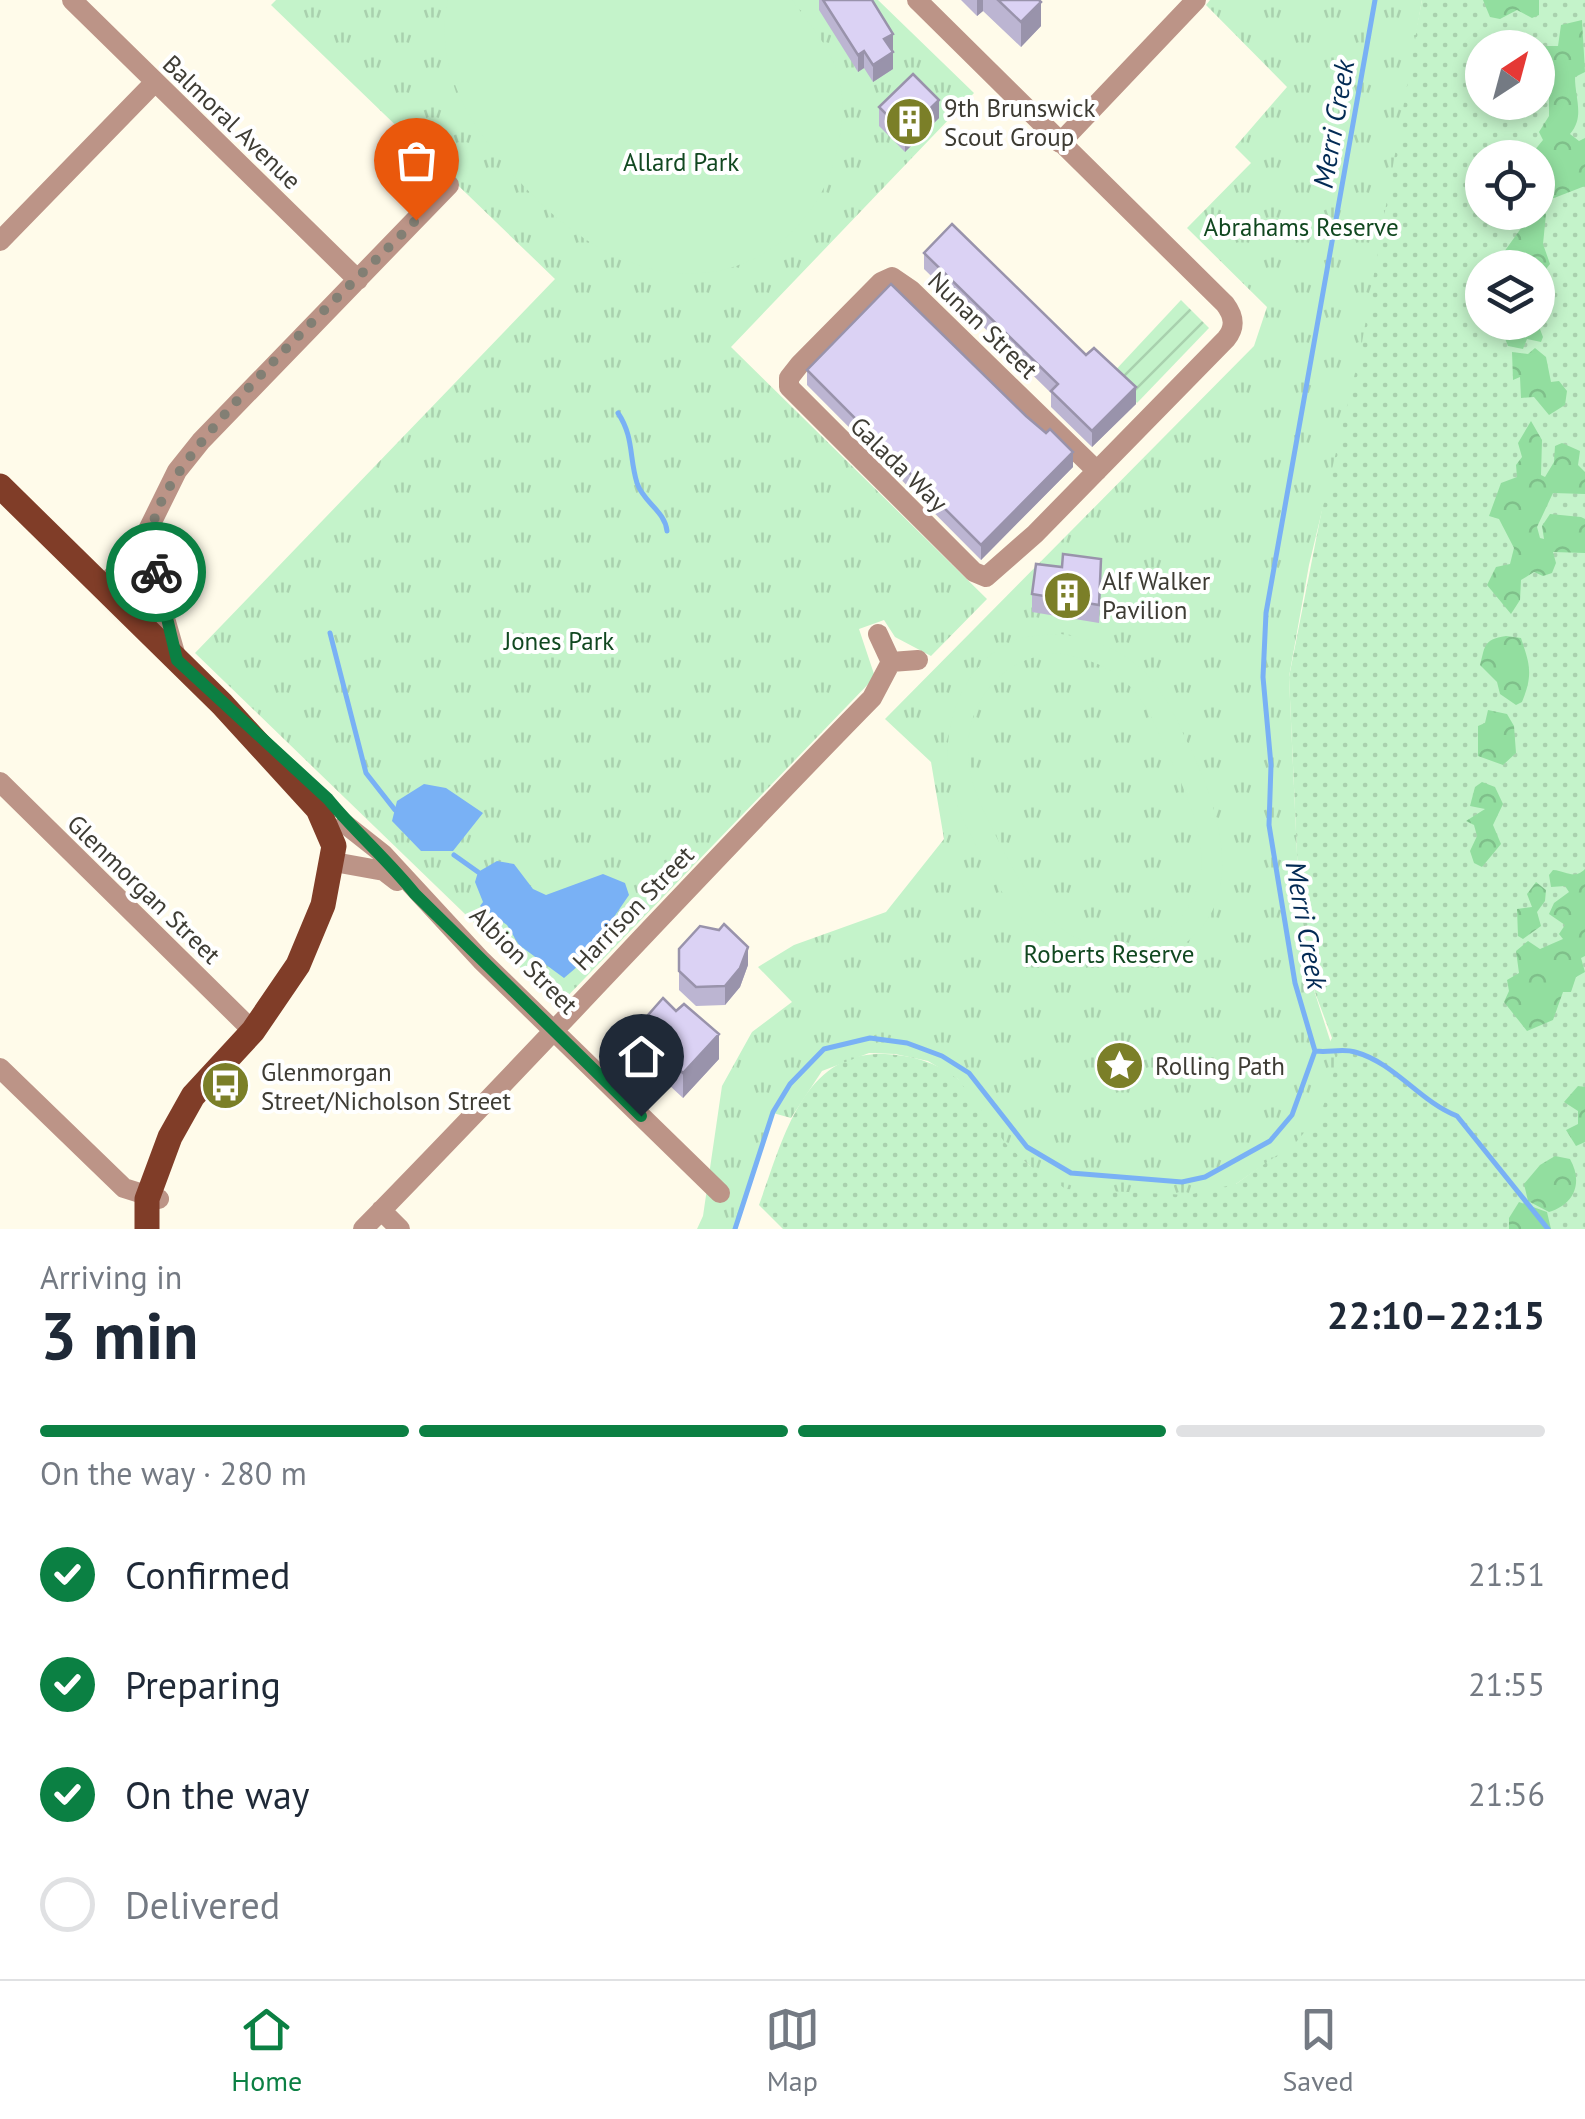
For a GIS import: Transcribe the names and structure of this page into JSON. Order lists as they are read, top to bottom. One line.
{"streets":{"main road":["Albion Street"],"street":["Balmoral Avenue","Nunan Street","Galada Way","Glenmorgan Street","Harrison Street"]},"crossings":[["Nunan Street","Galada Way"],["Harrison Street","Albion Street"]],"water":["Merri Creek"],"parks":["Allard Park","Abrahams Reserve","Jones Park","Roberts Reserve"],"places":{"building":["9th Brunswick Scout Group","Alf Walker Pavilion"],"place":["Rolling Path"],"bus stop":["Glenmorgan Street/Nicholson Street"]},"north":"top right","page":{"heading":["3 min","Arriving in","22:10–22:15"],"bar":"On the way · 280 m","list":[["Confirmed","21:51"],["Preparing","21:55"],["On the way","21:56"],"Delivered"],"tabs":["Home","Map","Saved"]}}
